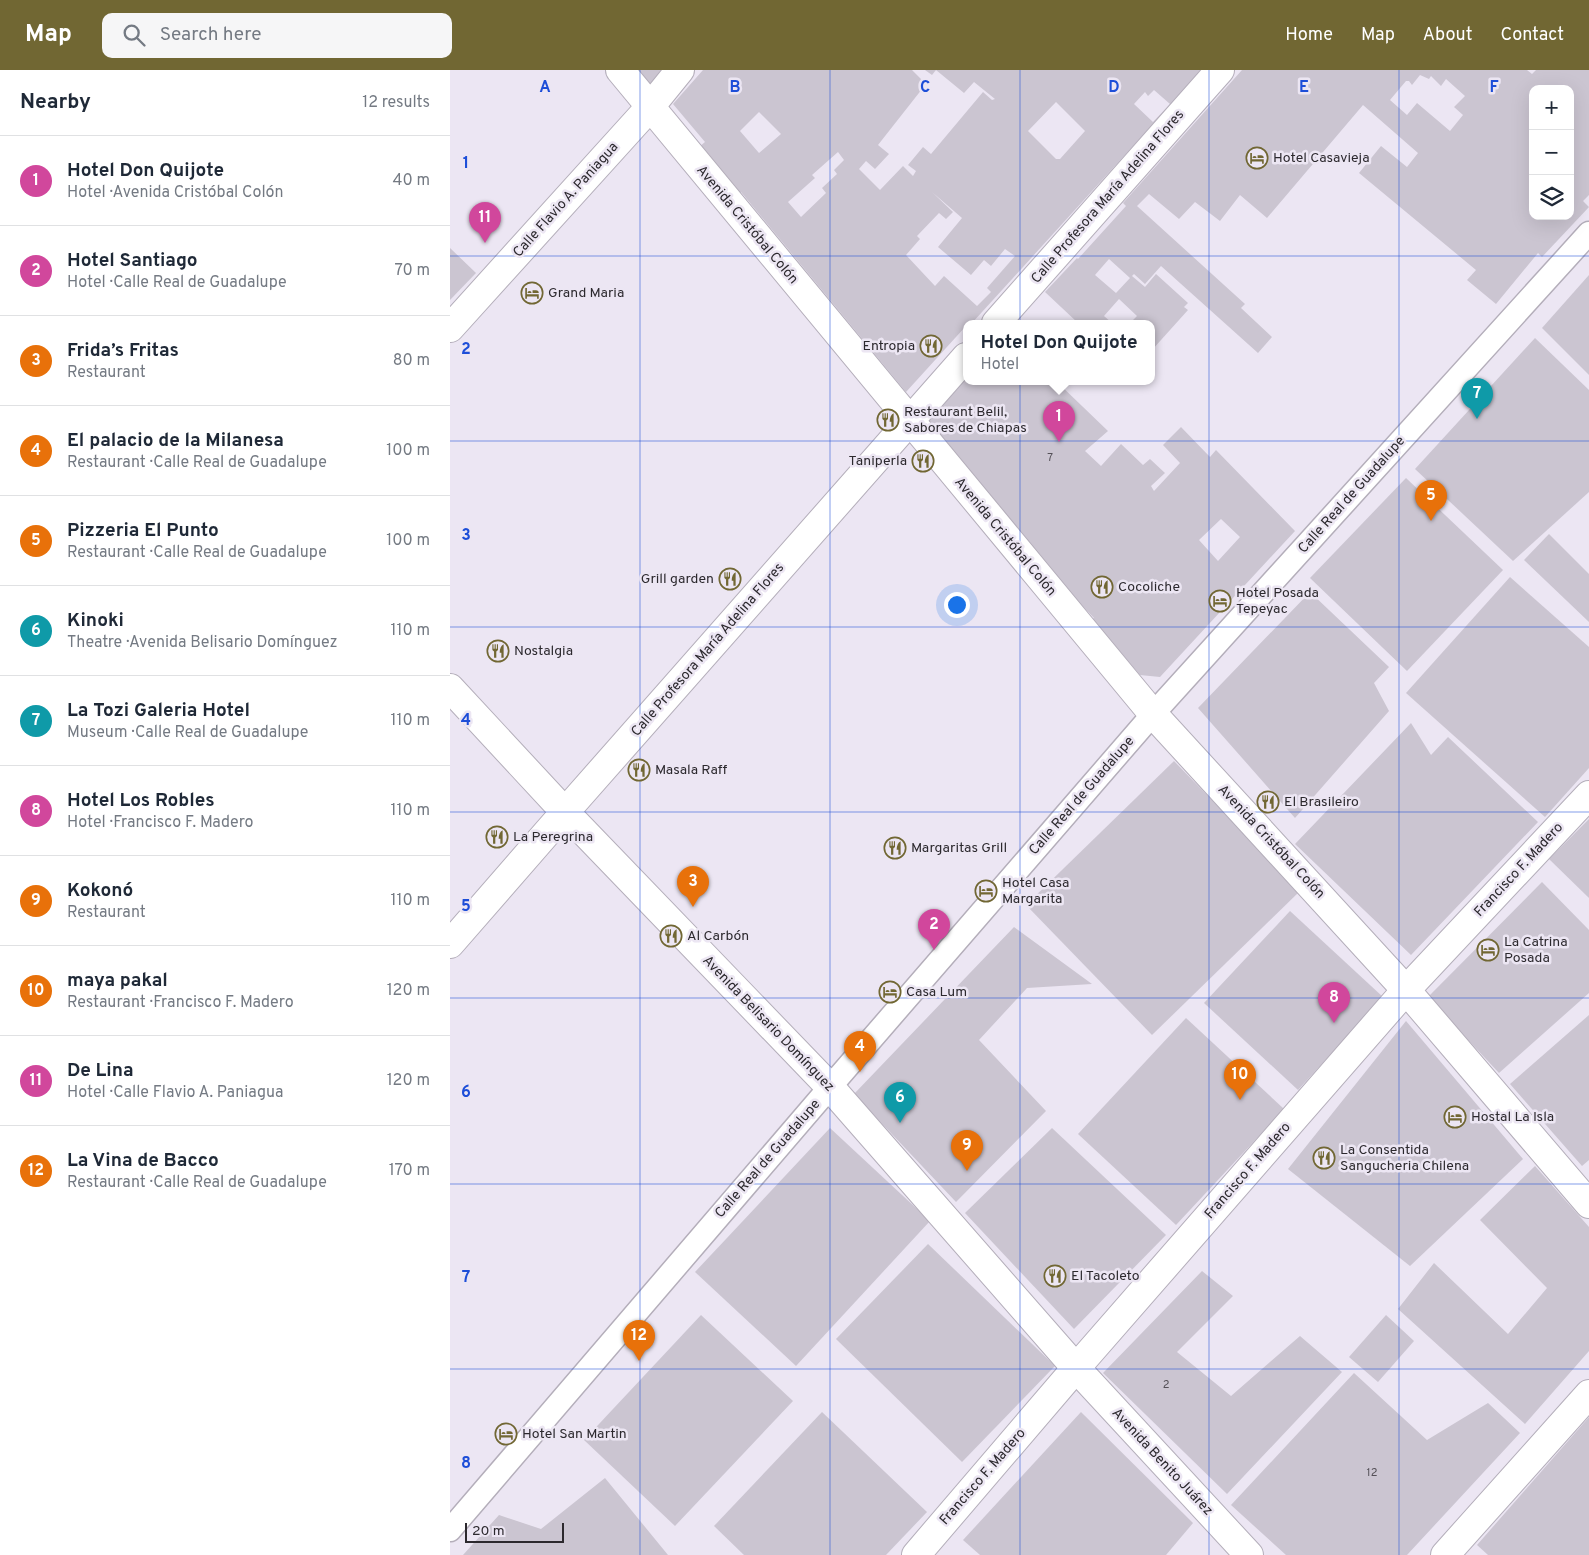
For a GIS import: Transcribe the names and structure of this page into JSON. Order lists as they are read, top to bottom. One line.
{"streets":{"street":["Calle Profesora María Adelina Flores","Calle Flavio A. Paniagua","Avenida Cristóbal Colón","Calle Real de Guadalupe","Francisco F. Madero","Avenida Belisario Domínguez","Avenida Benito Juárez"]},"crossings":[["Calle Profesora María Adelina Flores","Avenida Cristóbal Colón"],["Calle Profesora María Adelina Flores","Avenida Belisario Domínguez"],["Calle Flavio A. Paniagua","Avenida Cristóbal Colón"],["Avenida Cristóbal Colón","Calle Real de Guadalupe"],["Avenida Cristóbal Colón","Francisco F. Madero"],["Calle Real de Guadalupe","Avenida Belisario Domínguez"],["Francisco F. Madero","Avenida Belisario Domínguez"],["Francisco F. Madero","Avenida Benito Juárez"],["Avenida Belisario Domínguez","Avenida Benito Juárez"]],"places":{"hotel":["Hotel Casavieja","Grand Maria","Hotel Posada Tepeyac","Hotel Casa Margarita","La Catrina Posada","Casa Lum","Hostal La Isla","Hotel San Martin"],"restaurant":["Entropia","Restaurant Belil, Sabores de Chiapas","Taniperla","Grill garden","Cocoliche","Nostalgia","Masala Raff","El Brasileiro","La Peregrina","Margaritas Grill","Al Carbón","La Consentida Sangucheria Chilena","El Tacoleto"]},"house_numbers":["7","2","12"],"scale_bar":"20 m","page":{"header":"Map","search":"Search here","nav":["Home","Map","About","Contact"],"heading":["Nearby","12 results"],"map_buttons":["+","−"],"list":[{"mark":"1","name":"Hotel Don Quijote","note":"Hotel · Avenida Cristóbal Colón","value":"40 m"},{"mark":"2","name":"Hotel Santiago","note":"Hotel · Calle Real de Guadalupe","value":"70 m"},{"mark":"3","name":"Frida’s Fritas","note":"Restaurant","value":"80 m"},{"mark":"4","name":"El palacio de la Milanesa","note":"Restaurant · Calle Real de Guadalupe","value":"100 m"},{"mark":"5","name":"Pizzeria El Punto","note":"Restaurant · Calle Real de Guadalupe","value":"100 m"},{"mark":"6","name":"Kinoki","note":"Theatre · Avenida Belisario Domínguez","value":"110 m"},{"mark":"7","name":"La Tozi Galeria Hotel","note":"Museum · Calle Real de Guadalupe","value":"110 m"},{"mark":"8","name":"Hotel Los Robles","note":"Hotel · Francisco F. Madero","value":"110 m"},{"mark":"9","name":"Kokonó","note":"Restaurant","value":"110 m"},{"mark":"10","name":"maya pakal","note":"Restaurant · Francisco F. Madero","value":"120 m"},{"mark":"11","name":"De Lina","note":"Hotel · Calle Flavio A. Paniagua","value":"120 m"},{"mark":"12","name":"La Vina de Bacco","note":"Restaurant · Calle Real de Guadalupe","value":"170 m"}],"pins":["11","7","1","5","3","2","8","4","10","6","9","12"],"popup":["Hotel Don Quijote","Hotel"],"scale":"20 m"},"grid":{"columns":["A","B","C","D","E","F"],"rows":["1","2","3","4","5","6","7","8"]}}
